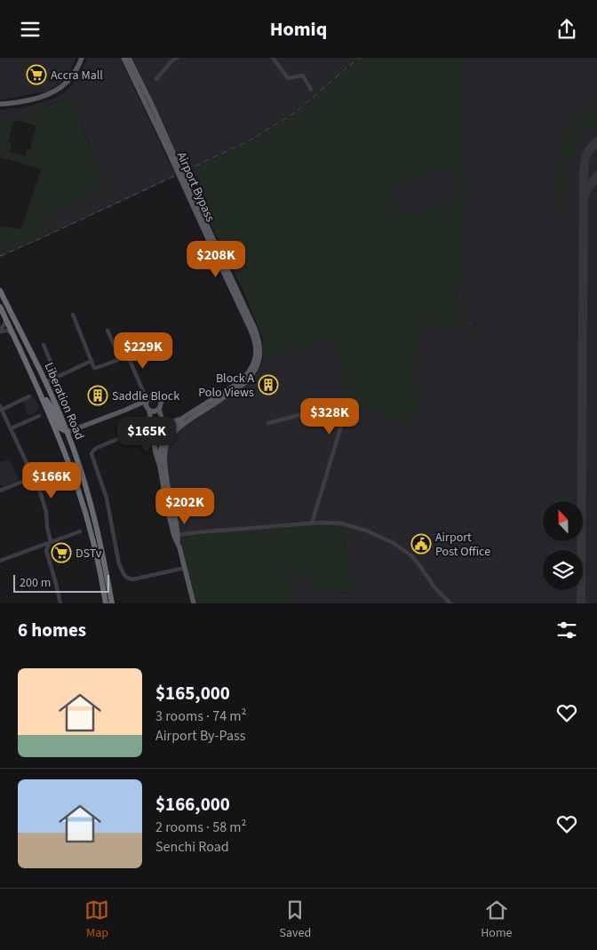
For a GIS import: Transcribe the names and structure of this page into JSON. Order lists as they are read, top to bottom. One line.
{"streets":{"highway":["Liberation Road"],"main road":["Airport Bypass"]},"places":{"supermarket":["Accra Mall","DSTv"],"building":["Block A Polo Views","Saddle Block"],"public building":["Airport Post Office"]},"scale_bar":"200 m","north":"top","page":{"header":"Homiq","price":["$208K","$229K","$328K","$165K","$166K","$202K"],"scale":"200 m","heading":"6 homes","list":[{"name":"$165,000","note":"3 rooms · 74 m² · Airport By-Pass"},{"name":"$166,000","note":"2 rooms · 58 m² · Senchi Road"}],"tabs":["Map","Saved","Home"]}}
